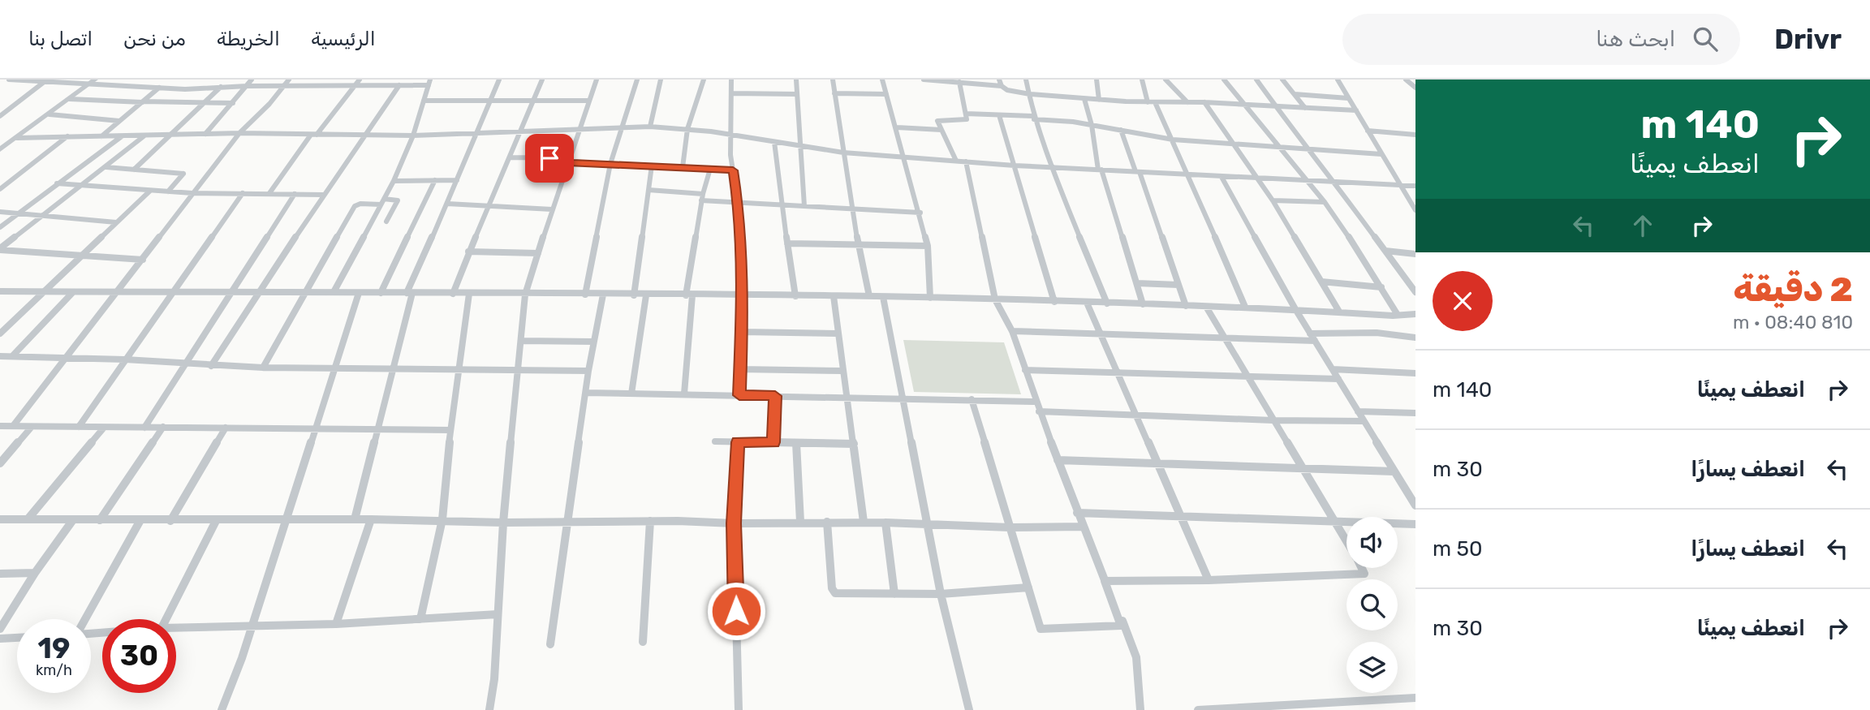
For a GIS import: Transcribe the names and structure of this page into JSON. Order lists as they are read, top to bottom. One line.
{"page":{"header":"Drivr","search":"ابحث هنا","nav":["الرئيسية","الخريطة","من نحن","اتصل بنا"],"turn":["140 m","انعطف يمينًا"],"heading":["2 دقيقة","810 m · 08:40"],"list":[{"name":"انعطف يمينًا","value":"140 m"},{"name":"انعطف يسارًا","value":"30 m"},{"name":"انعطف يسارًا","value":"50 m"},{"name":"انعطف يمينًا","value":"30 m"}],"speed":"19 km/h","limit":"30"}}
